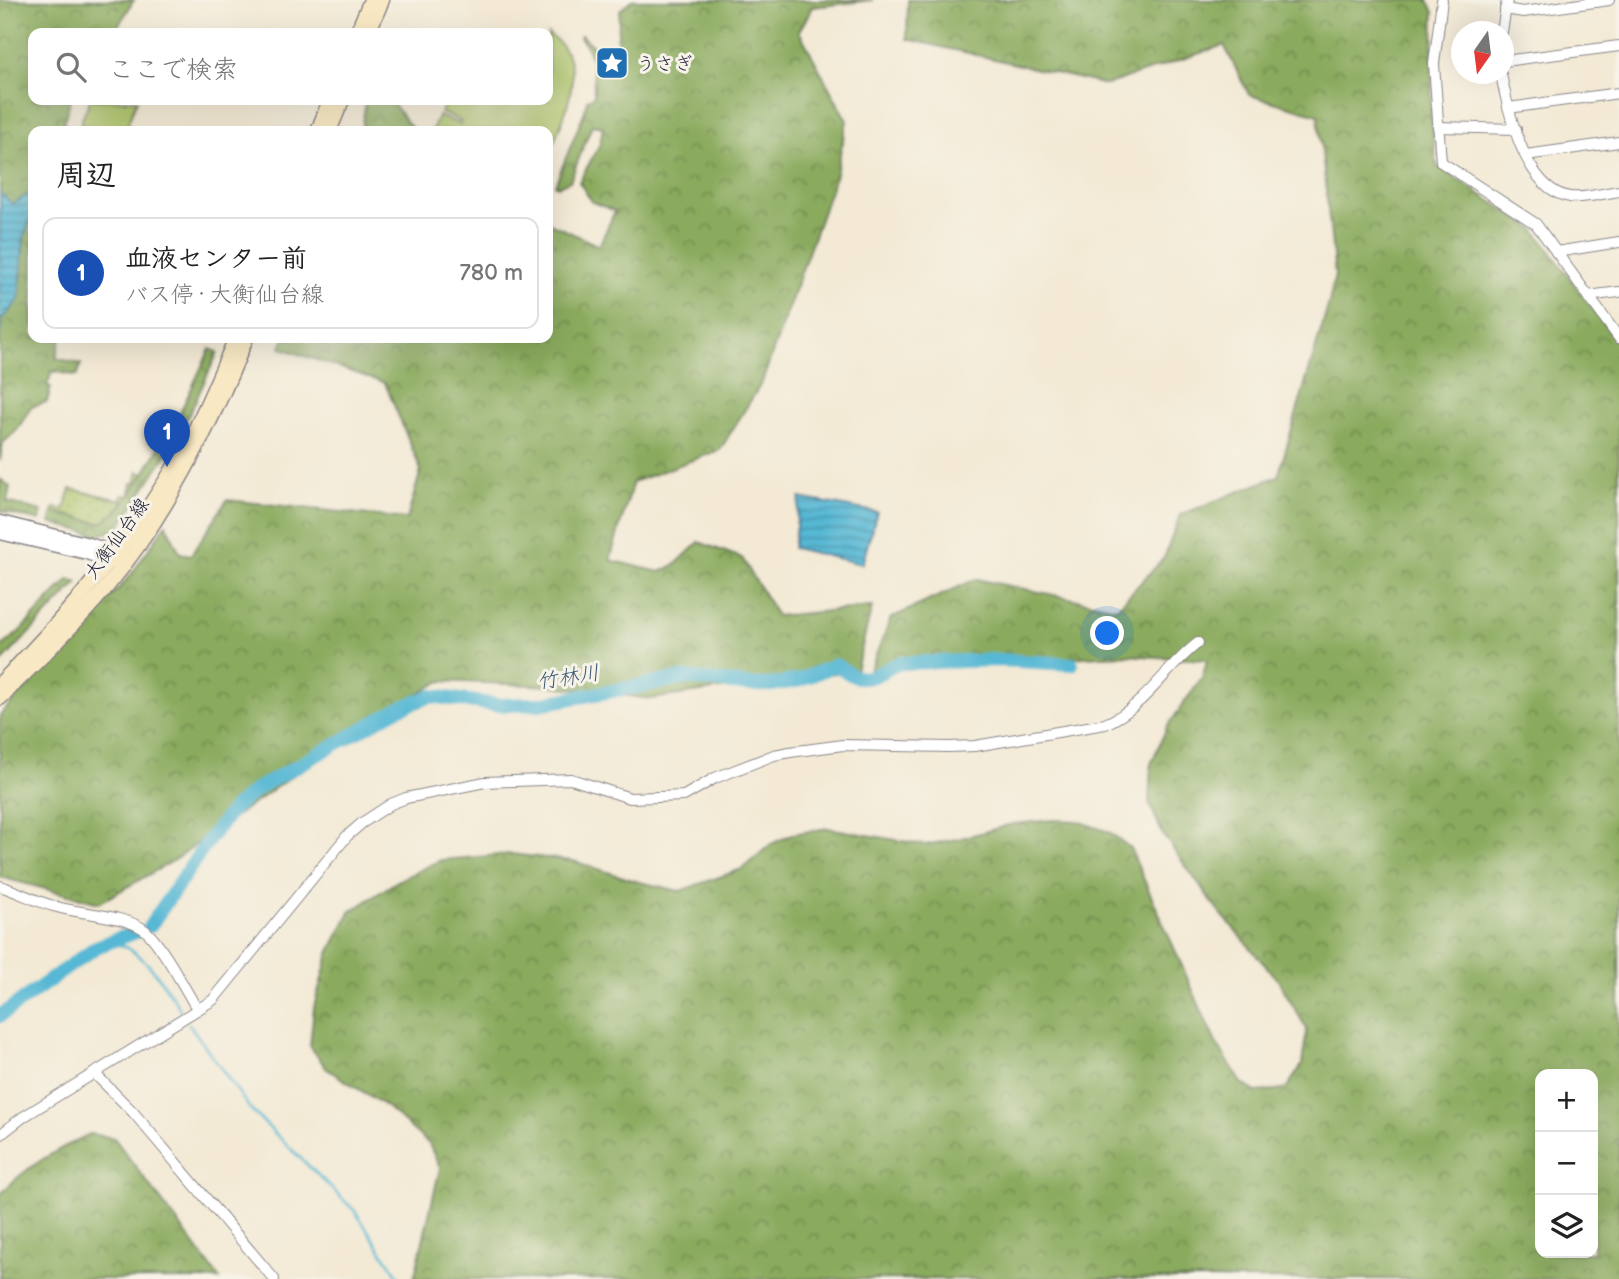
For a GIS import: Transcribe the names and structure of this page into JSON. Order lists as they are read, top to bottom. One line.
{"streets":{"main road":["大衡仙台線"]},"water":["竹林川"],"places":{"place":["うさぎ"]},"north":"bottom","page":{"search":"ここで検索","heading":"周辺","list":[{"mark":"1","name":"血液センター前","note":"バス停 · 大衡仙台線","value":"780 m"}],"pins":"1","map_buttons":["+","−"]}}
